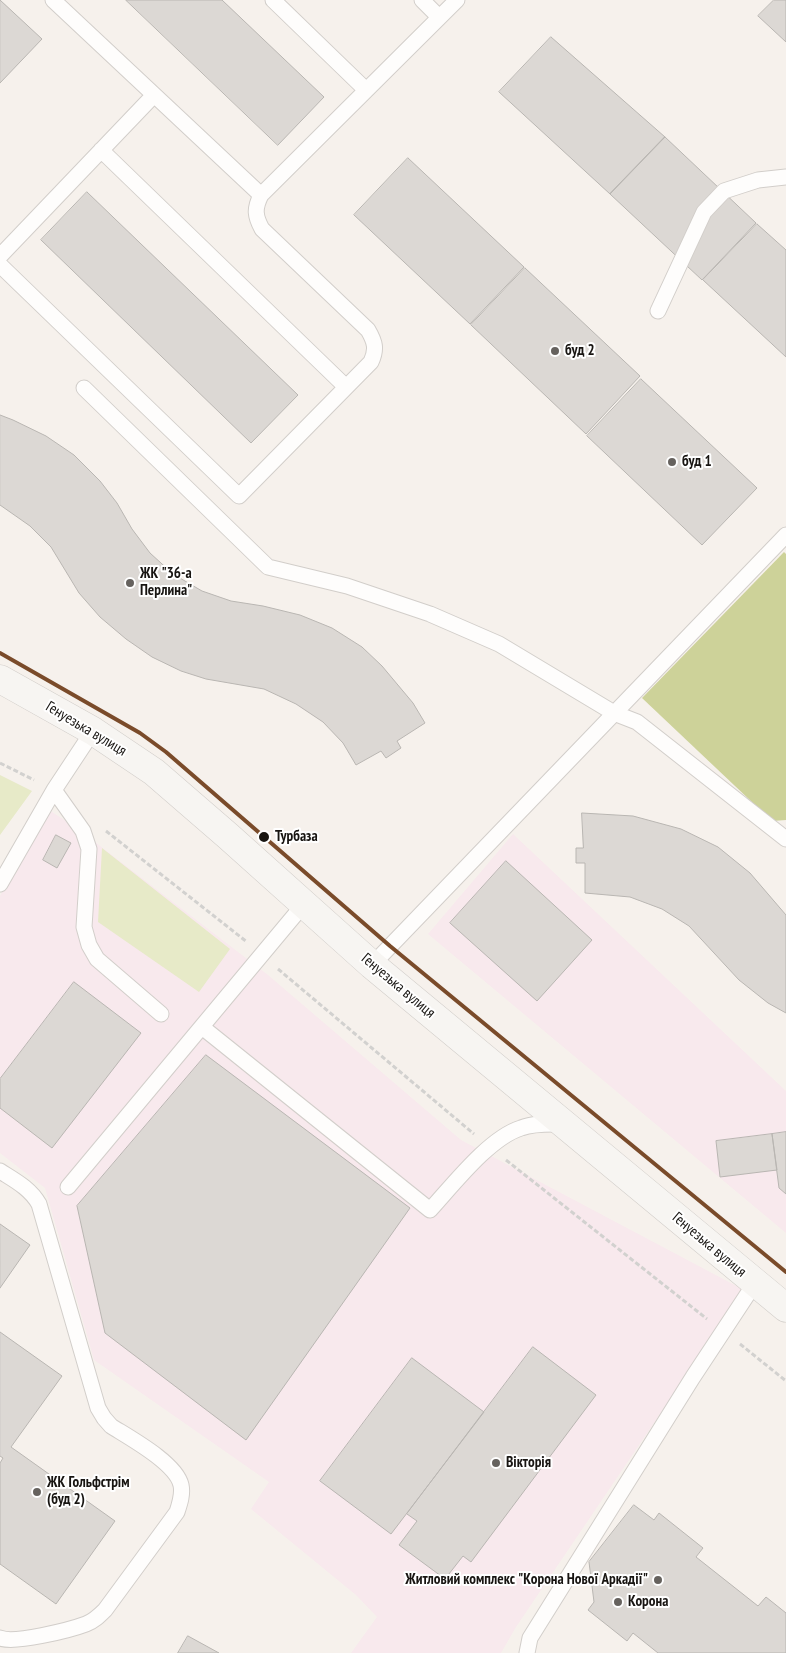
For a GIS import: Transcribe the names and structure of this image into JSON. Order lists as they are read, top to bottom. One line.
{"streets":{"main road":["Генуезька вулиця"]},"places":["буд 2","буд 1","ЖК \"36-а Перлина\"","Турбаза","Вікторія","ЖК Гольфстрім (буд 2)","Житловий комплекс \"Корона Нової Аркадії\"","Корона"]}
